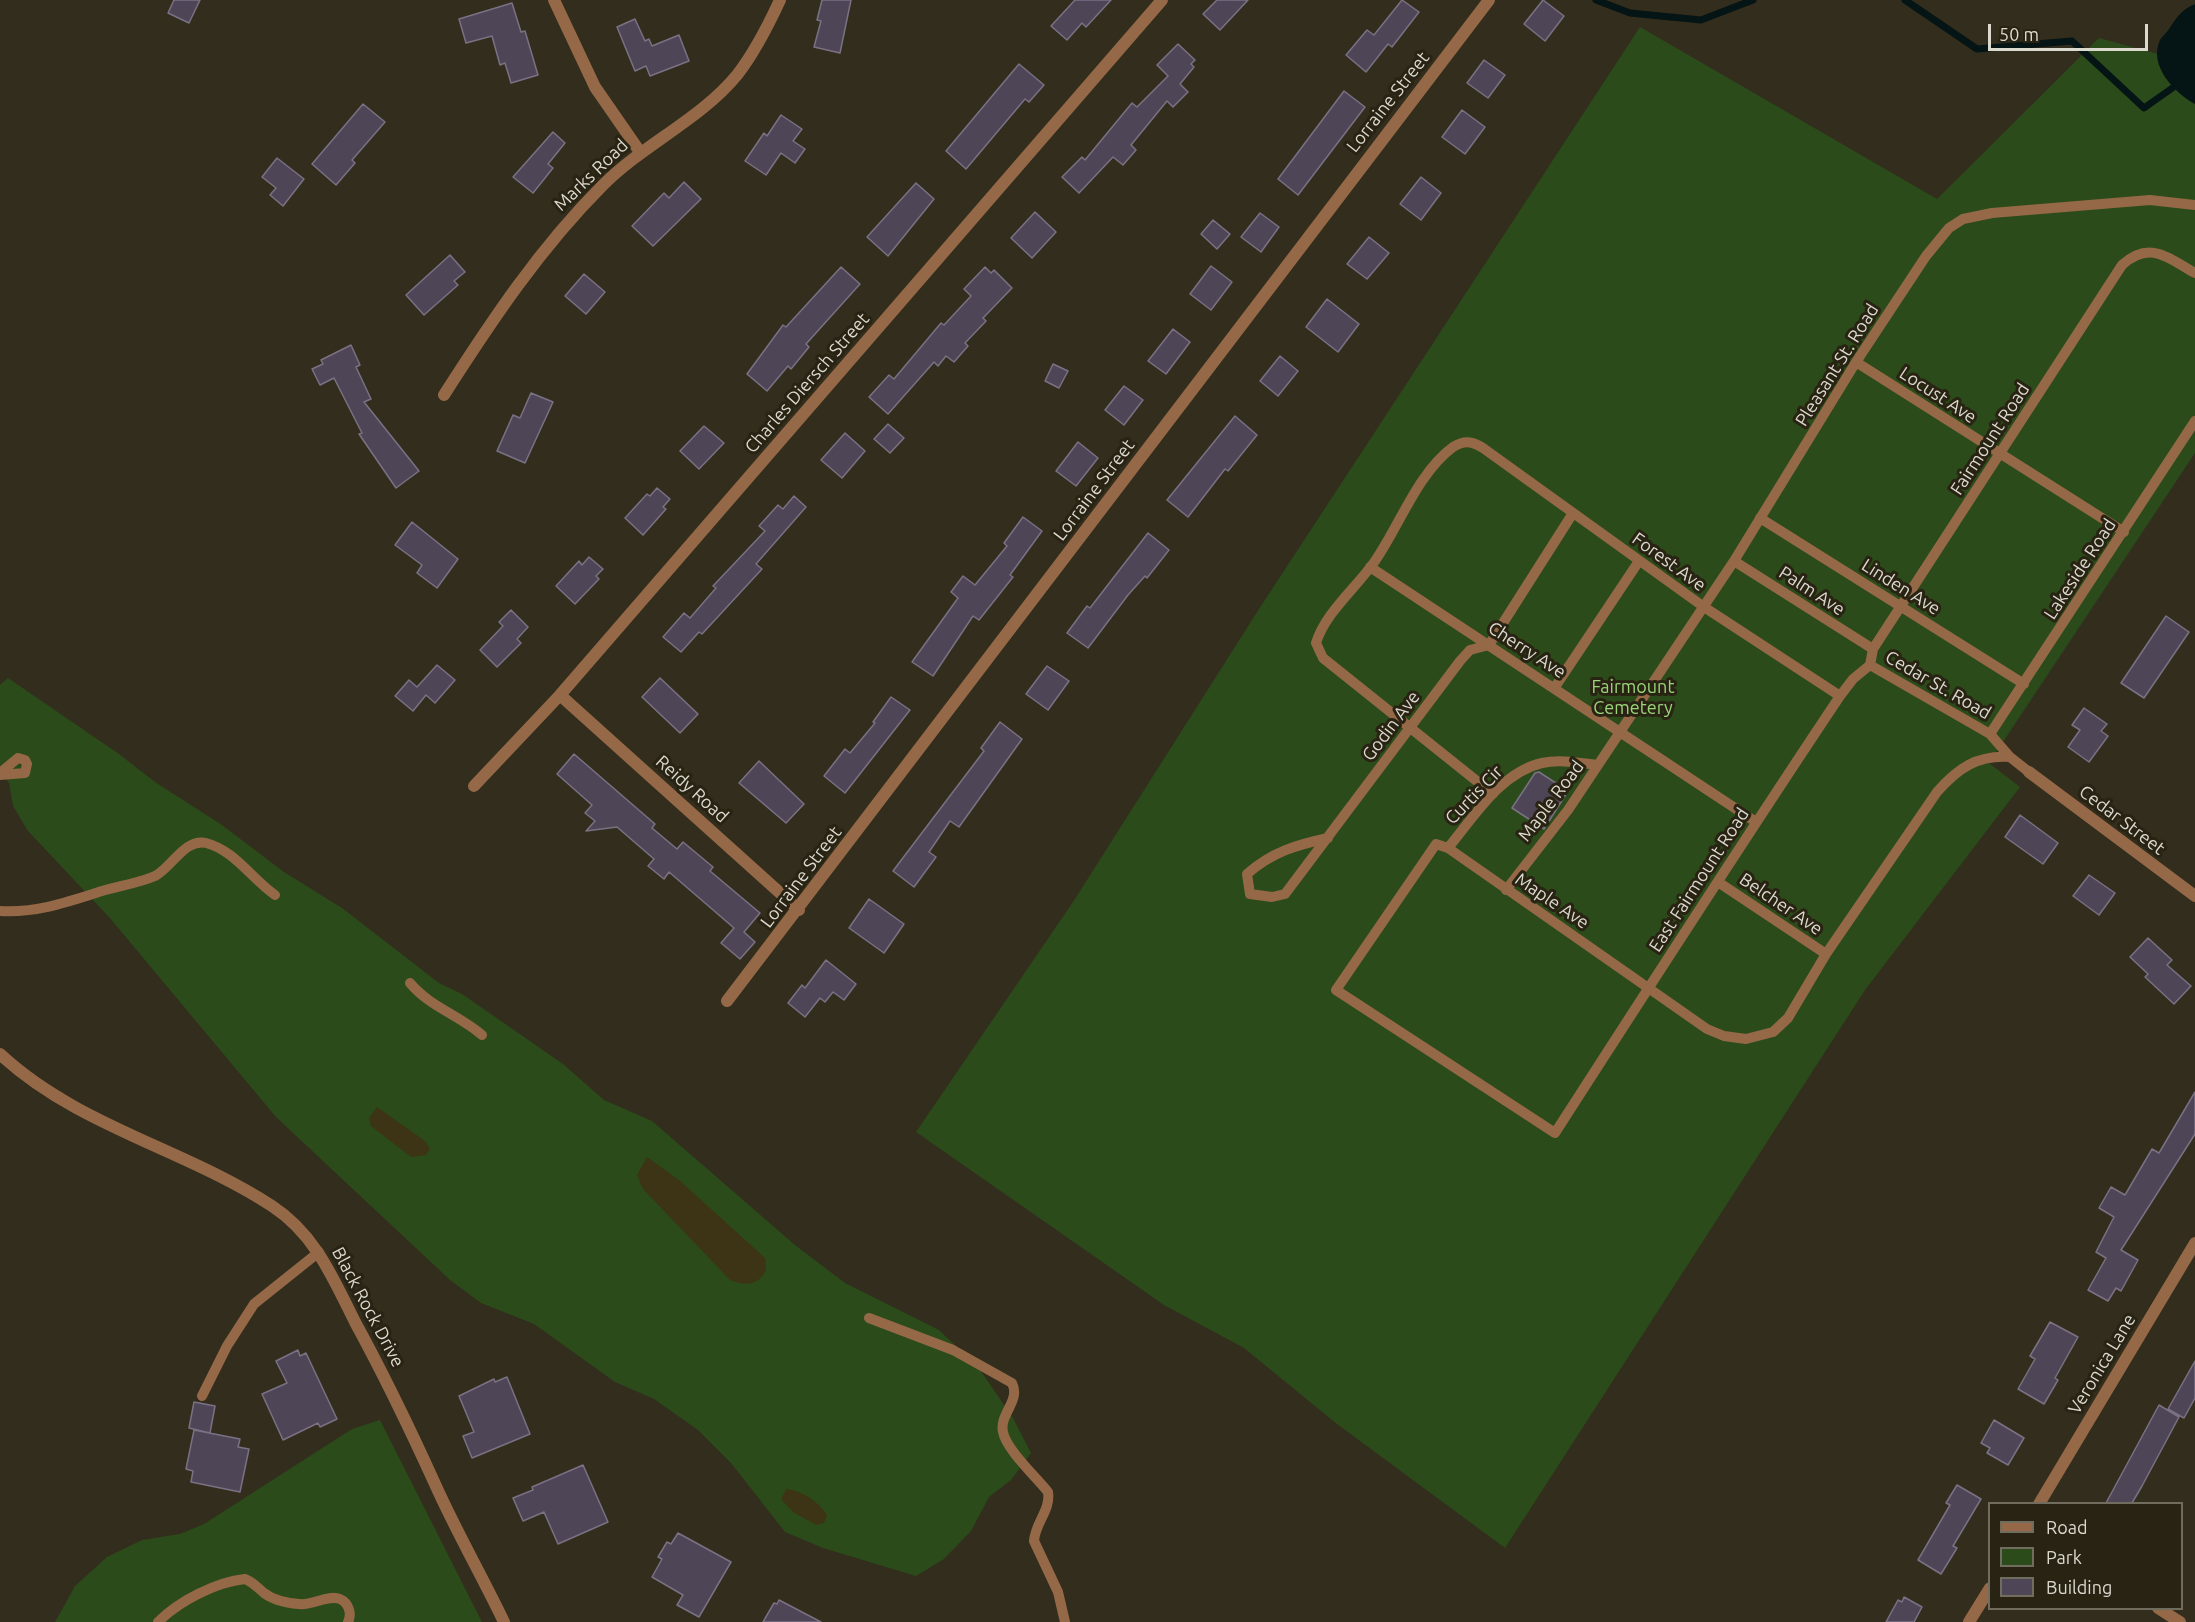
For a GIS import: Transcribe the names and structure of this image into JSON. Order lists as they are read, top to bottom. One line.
{"streets":{"street":["Lorraine Street","Marks Road","Charles Diersch Street","Reidy Road","Cedar Street","Black Rock Drive","Veronica Lane"],"lane":["Pleasant St. Road","Locust Ave","Fairmount Road","Forest Ave","Lakeside Road","Linden Ave","Palm Ave","Cherry Ave","Cedar St. Road","Godin Ave","Curtis Cir","Maple Road","East Fairmount Road","Maple Ave","Belcher Ave"]},"crossings":[["Lorraine Street","Reidy Road"],["Pleasant St. Road","Locust Ave"],["Pleasant St. Road","Forest Ave"],["Pleasant St. Road","Linden Ave"],["Pleasant St. Road","Palm Ave"],["Pleasant St. Road","Cherry Ave"],["Pleasant St. Road","Maple Road"],["Charles Diersch Street","Reidy Road"],["Locust Ave","Fairmount Road"],["Locust Ave","Lakeside Road"],["Fairmount Road","Linden Ave"],["Fairmount Road","Palm Ave"],["Forest Ave","Cherry Ave"],["Forest Ave","East Fairmount Road"],["Lakeside Road","Linden Ave"],["Lakeside Road","Cedar St. Road"],["Cherry Ave","Godin Ave"],["Cherry Ave","Maple Road"],["Cherry Ave","East Fairmount Road"],["Cedar St. Road","Cedar Street"],["Cedar St. Road","East Fairmount Road"],["Cedar St. Road","Maple Ave"],["Curtis Cir","Maple Road"],["Curtis Cir","Maple Ave"],["Maple Road","Maple Ave"],["East Fairmount Road","Maple Ave"],["East Fairmount Road","Belcher Ave"],["Maple Ave","Belcher Ave"]],"parks":["Fairmount Cemetery"],"legend":["Road","Park","Building"],"scale_bar":"50 m"}
